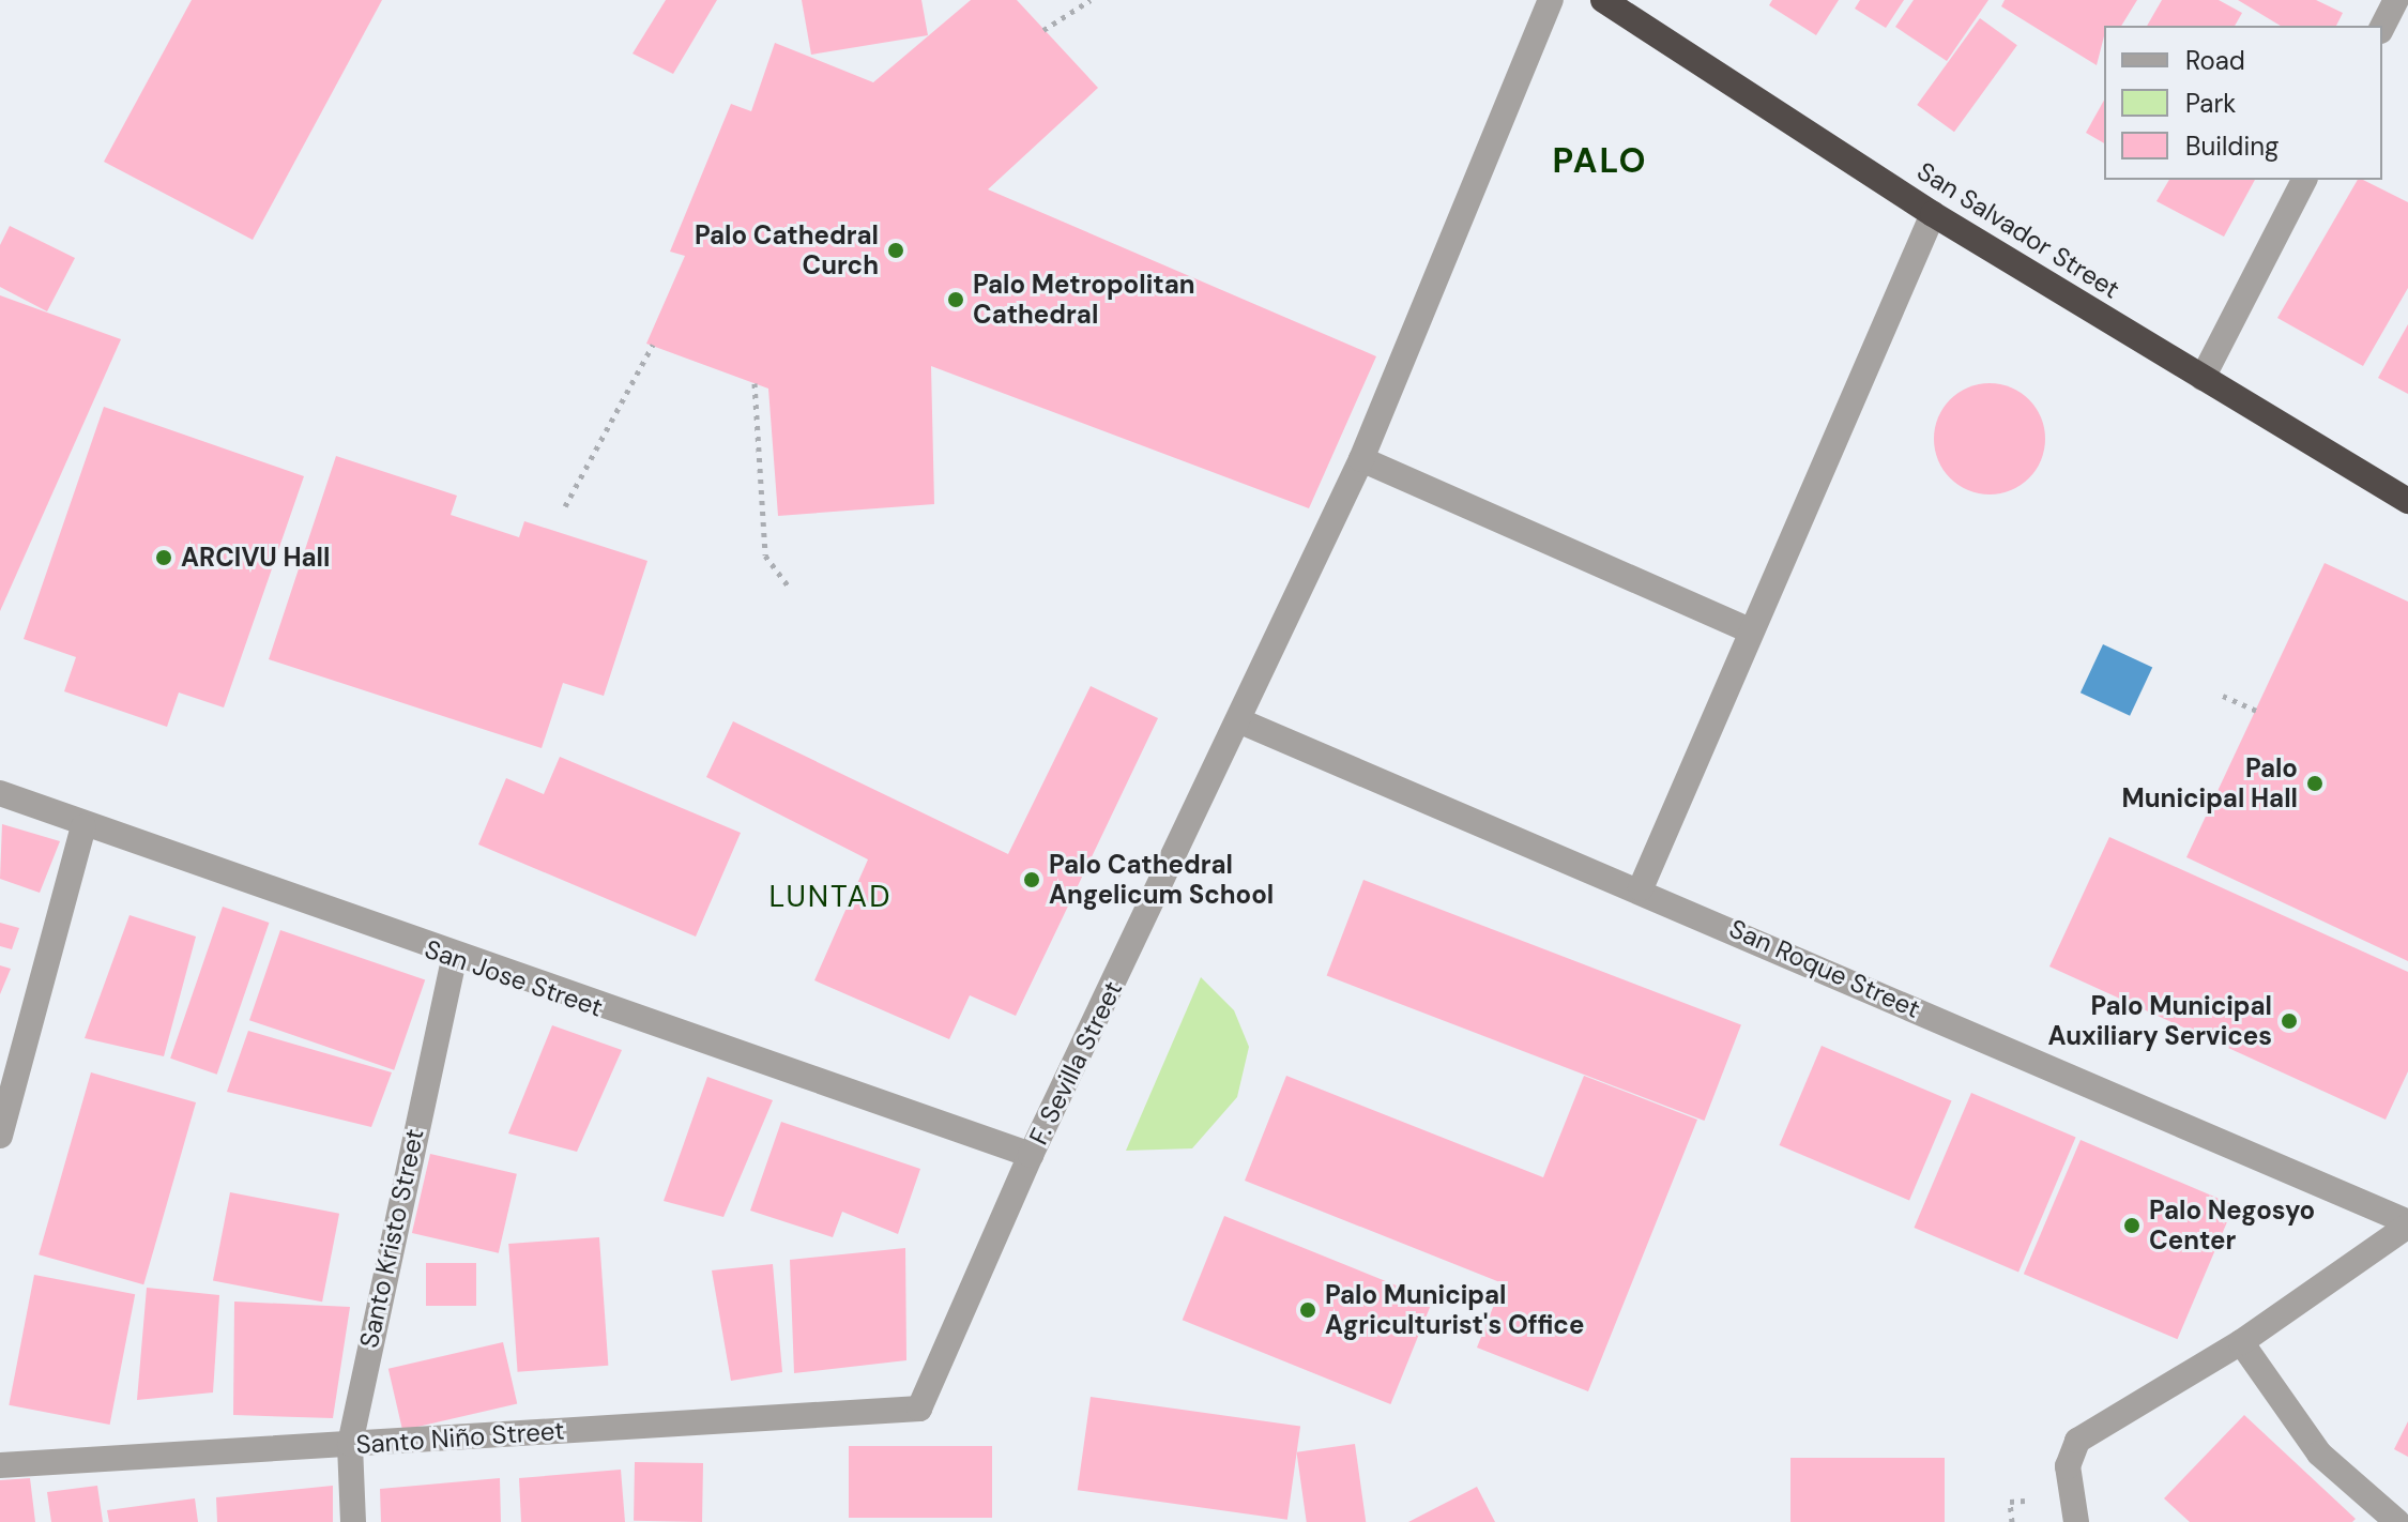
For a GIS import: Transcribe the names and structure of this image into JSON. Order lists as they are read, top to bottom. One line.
{"streets":{"highway":["San Salvador Street"],"street":["San Roque Street","San Jose Street","F. Sevilla Street","Santo Kristo Street","Santo Niño Street"]},"crossings":[["San Roque Street","F. Sevilla Street"],["San Jose Street","F. Sevilla Street"],["San Jose Street","Santo Kristo Street"],["F. Sevilla Street","Santo Niño Street"],["Santo Kristo Street","Santo Niño Street"]],"districts":["PALO","LUNTAD"],"places":["Palo Cathedral Curch","Palo Metropolitan Cathedral","ARCIVU Hall","Palo Municipal Hall","Palo Cathedral Angelicum School","Palo Municipal Auxiliary Services","Palo Negosyo Center","Palo Municipal Agriculturist's Office"],"legend":["Road","Park","Building"]}
